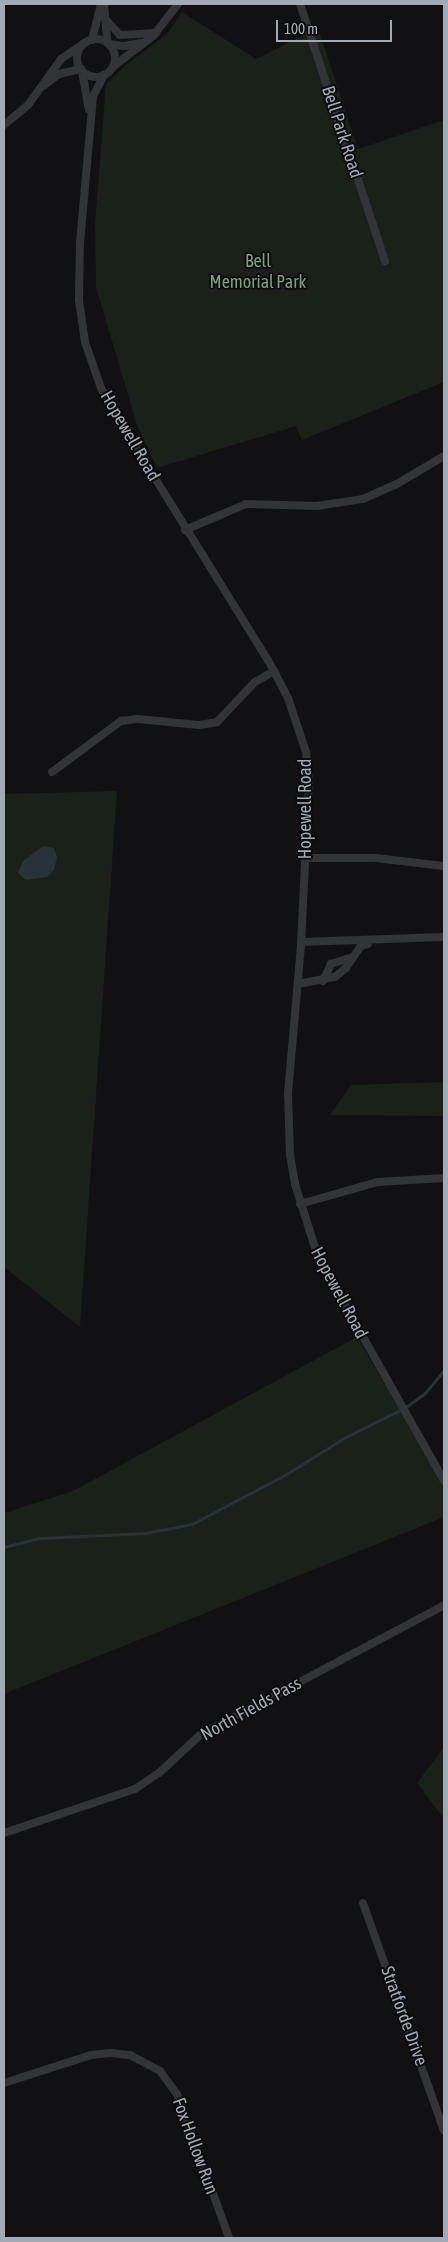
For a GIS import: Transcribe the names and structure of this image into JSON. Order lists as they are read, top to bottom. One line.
{"streets":{"street":["Bell Park Road","Hopewell Road","North Fields Pass","Stratforde Drive","Fox Hollow Run"]},"parks":["Bell Memorial Park"],"scale_bar":"100 m"}
